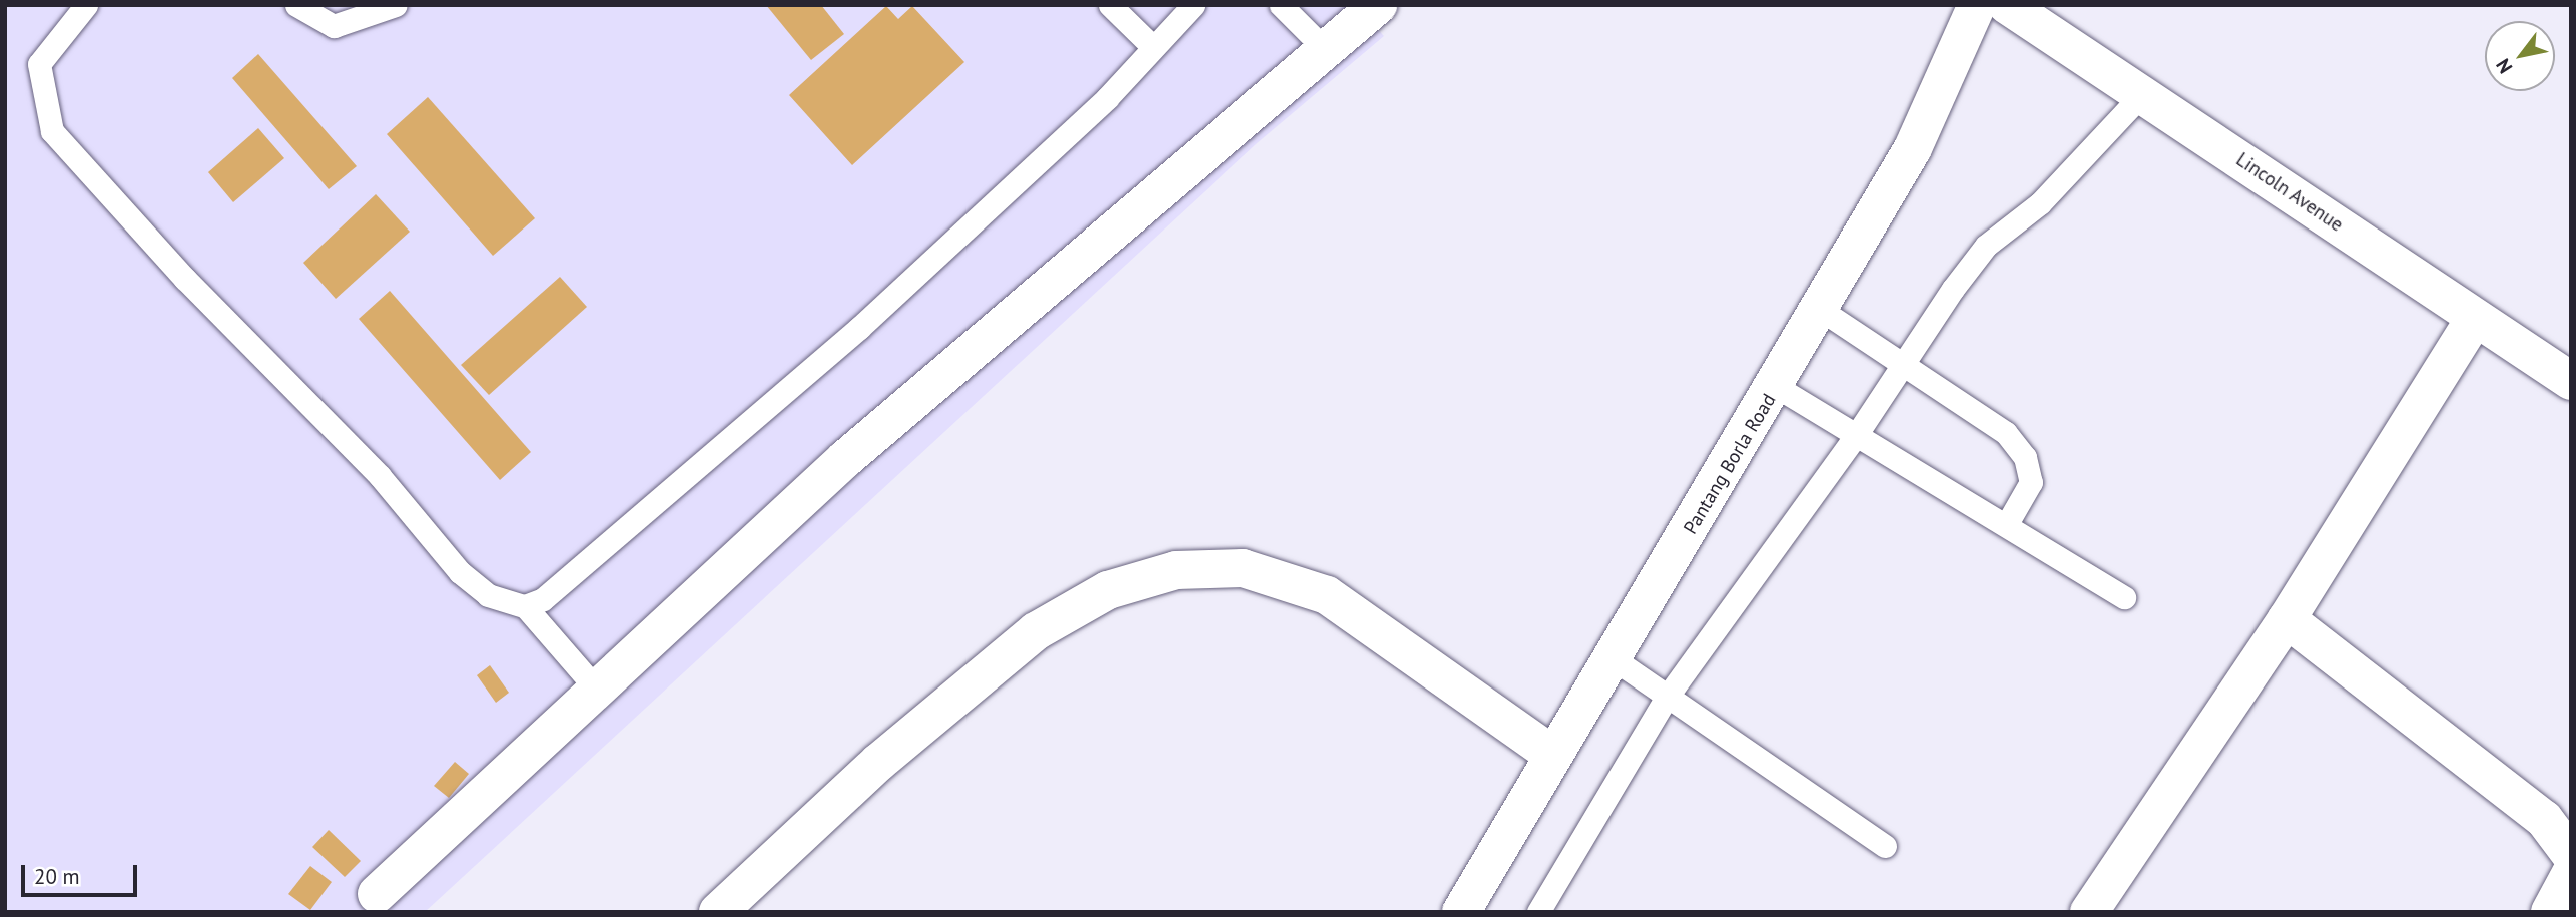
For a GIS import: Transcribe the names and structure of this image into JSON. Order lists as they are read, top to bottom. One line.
{"streets":{"street":["Lincoln Avenue","Pantang Borla Road"]},"scale_bar":"20 m","north":"bottom left"}
